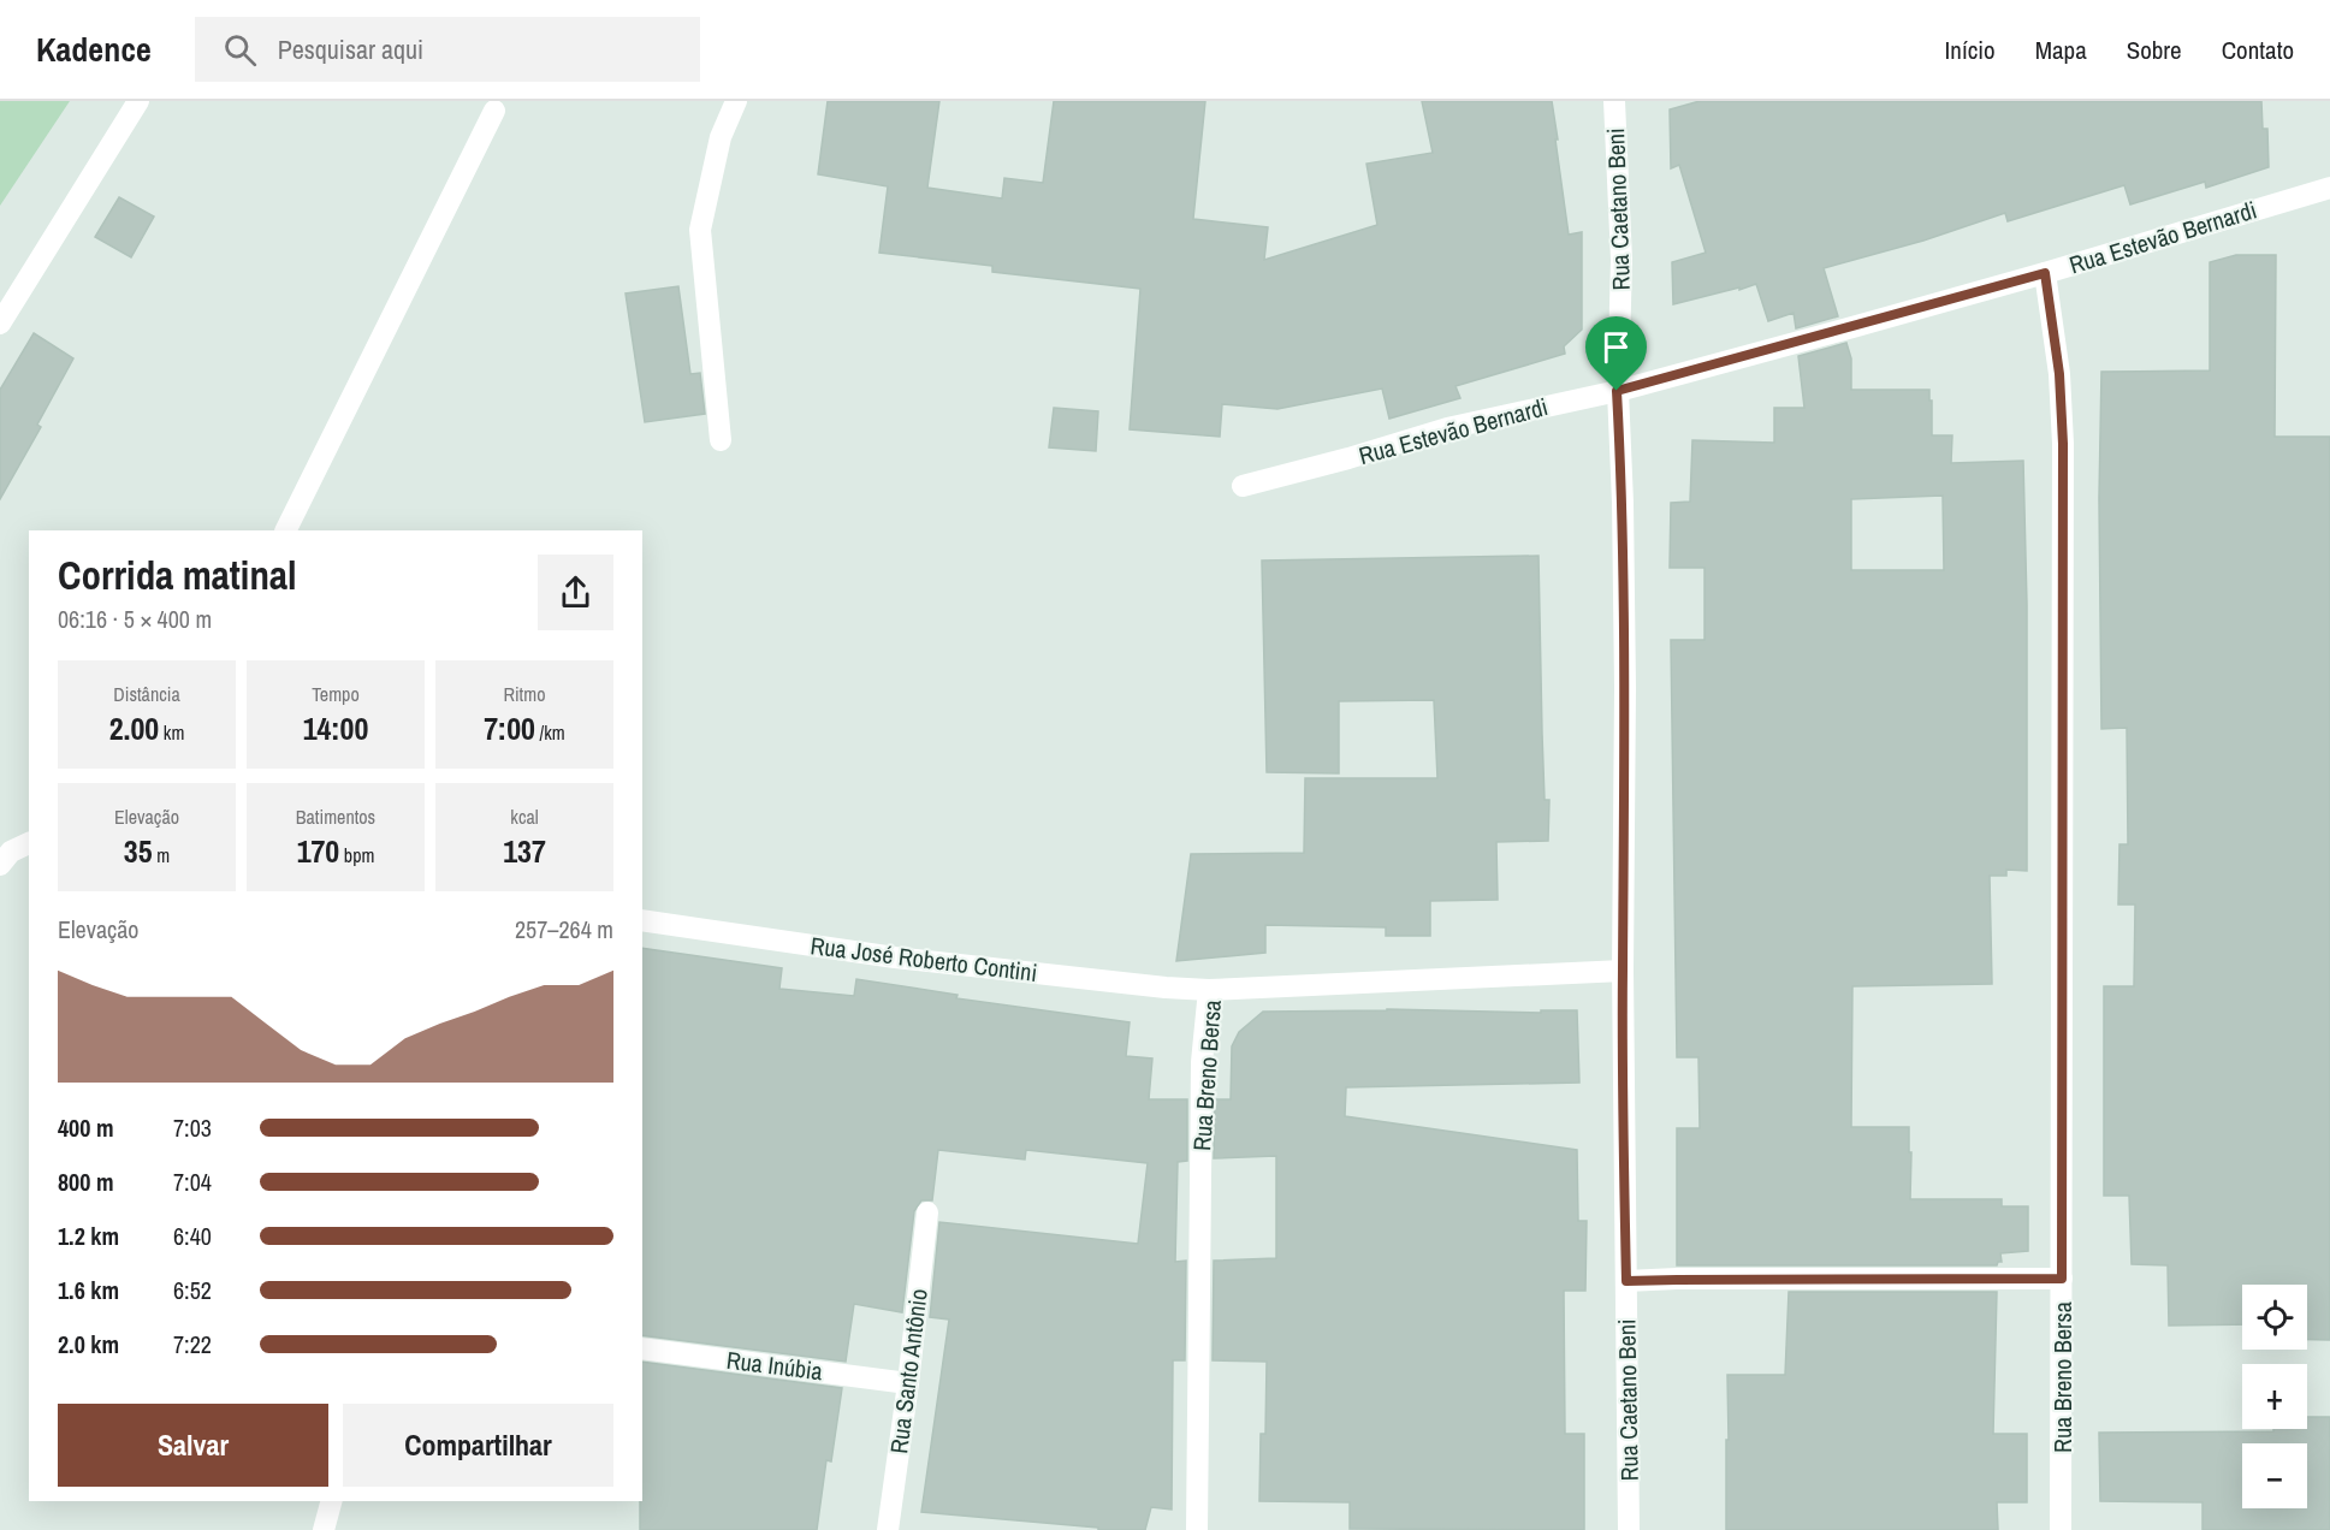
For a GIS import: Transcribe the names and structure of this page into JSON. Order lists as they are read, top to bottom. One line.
{"streets":{"street":["Rua Caetano Beni","Rua Estevão Bernardi","Rua José Roberto Contini","Rua Breno Bersa","Rua Inúbia","Rua Santo Antônio"]},"crossings":[["Rua Caetano Beni","Rua Estevão Bernardi"],["Rua Caetano Beni","Rua Breno Bersa"],["Rua Estevão Bernardi","Rua Breno Bersa"],["Rua José Roberto Contini","Rua Breno Bersa"],["Rua Inúbia","Rua Santo Antônio"]],"page":{"header":"Kadence","search":"Pesquisar aqui","nav":["Início","Mapa","Sobre","Contato"],"heading":["Corrida matinal","06:16 · 5 × 400 m"],"stats":[["Distância","2.00 km"],["Tempo","14:00"],["Ritmo","7:00 /km"],["Elevação","35 m"],["Batimentos","170 bpm"],["kcal","137"]],"chart":["Elevação","257–264 m"],"list":[{"name":"400 m","note":"7:03"},{"name":"800 m","note":"7:04"},{"name":"1.2 km","note":"6:40"},{"name":"1.6 km","note":"6:52"},{"name":"2.0 km","note":"7:22"}],"map_buttons":["+","−"],"buttons":["Salvar","Compartilhar"]}}
